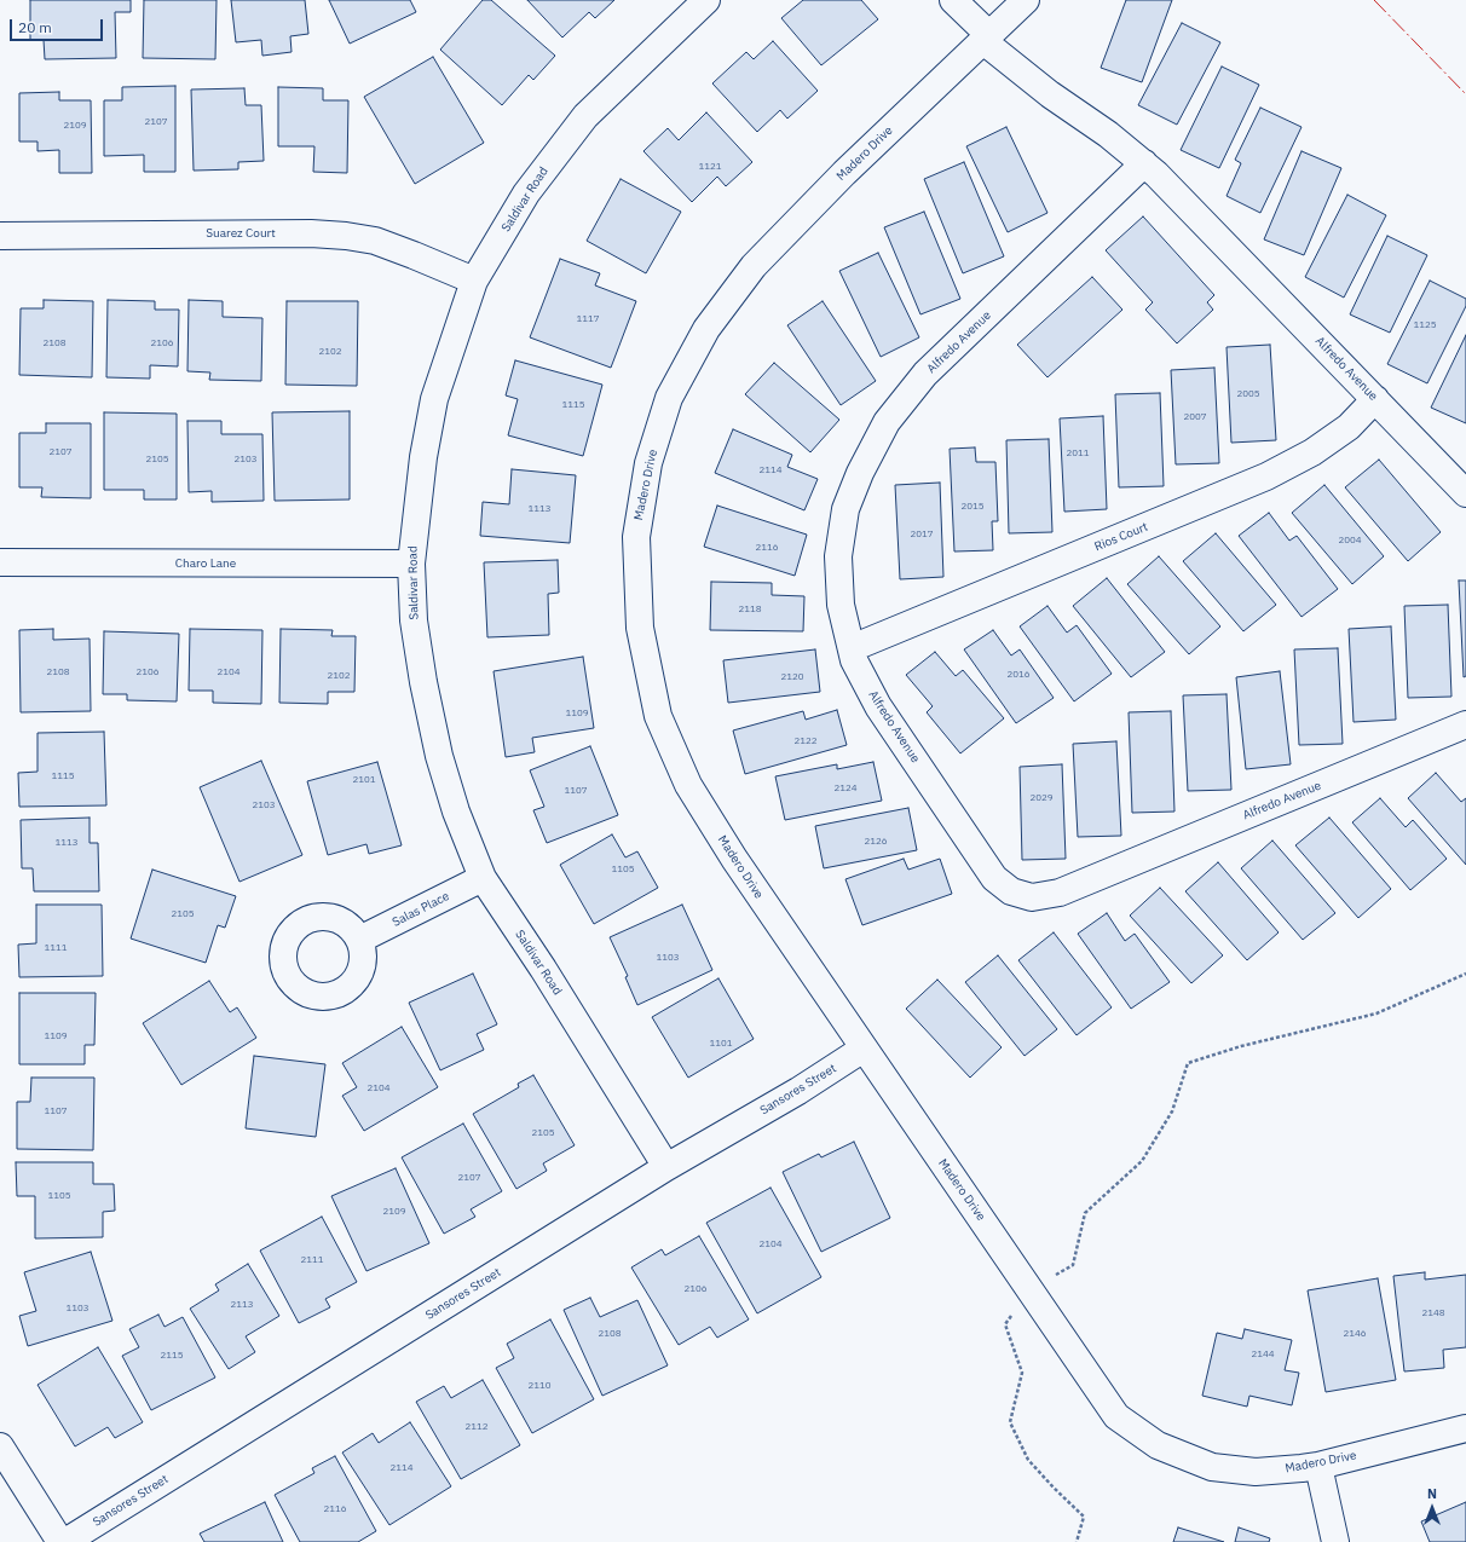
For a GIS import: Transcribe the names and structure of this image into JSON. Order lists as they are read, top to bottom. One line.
{"streets":{"street":["Madero Drive","Saldivar Road","Suarez Court","Alfredo Avenue","Rios Court","Charo Lane","Salas Place","Sansores Street"]},"crossings":[["Madero Drive","Alfredo Avenue"],["Madero Drive","Sansores Street"],["Saldivar Road","Suarez Court"],["Saldivar Road","Charo Lane"],["Saldivar Road","Salas Place"],["Saldivar Road","Sansores Street"],["Alfredo Avenue","Rios Court"]],"house_numbers":["2107","2109","1121","1117","1125","2108","2106","2102","2005","1115","2007","2107","2011","2105","2103","2114","2015","1113","2017","2004","2116","2118","2108","2106","2104","2016","2102","2120","1109","2122","1115","2101","2124","1107","2029","2103","2126","1113","1105","2105","1111","1103","1109","1101","2104","1107","2105","2107","1105","2109","2104","2111","2106","2113","1103","2148","2108","2146","2144","2115","2110","2112","2114","2116"],"scale_bar":"20 m","north":"top"}
